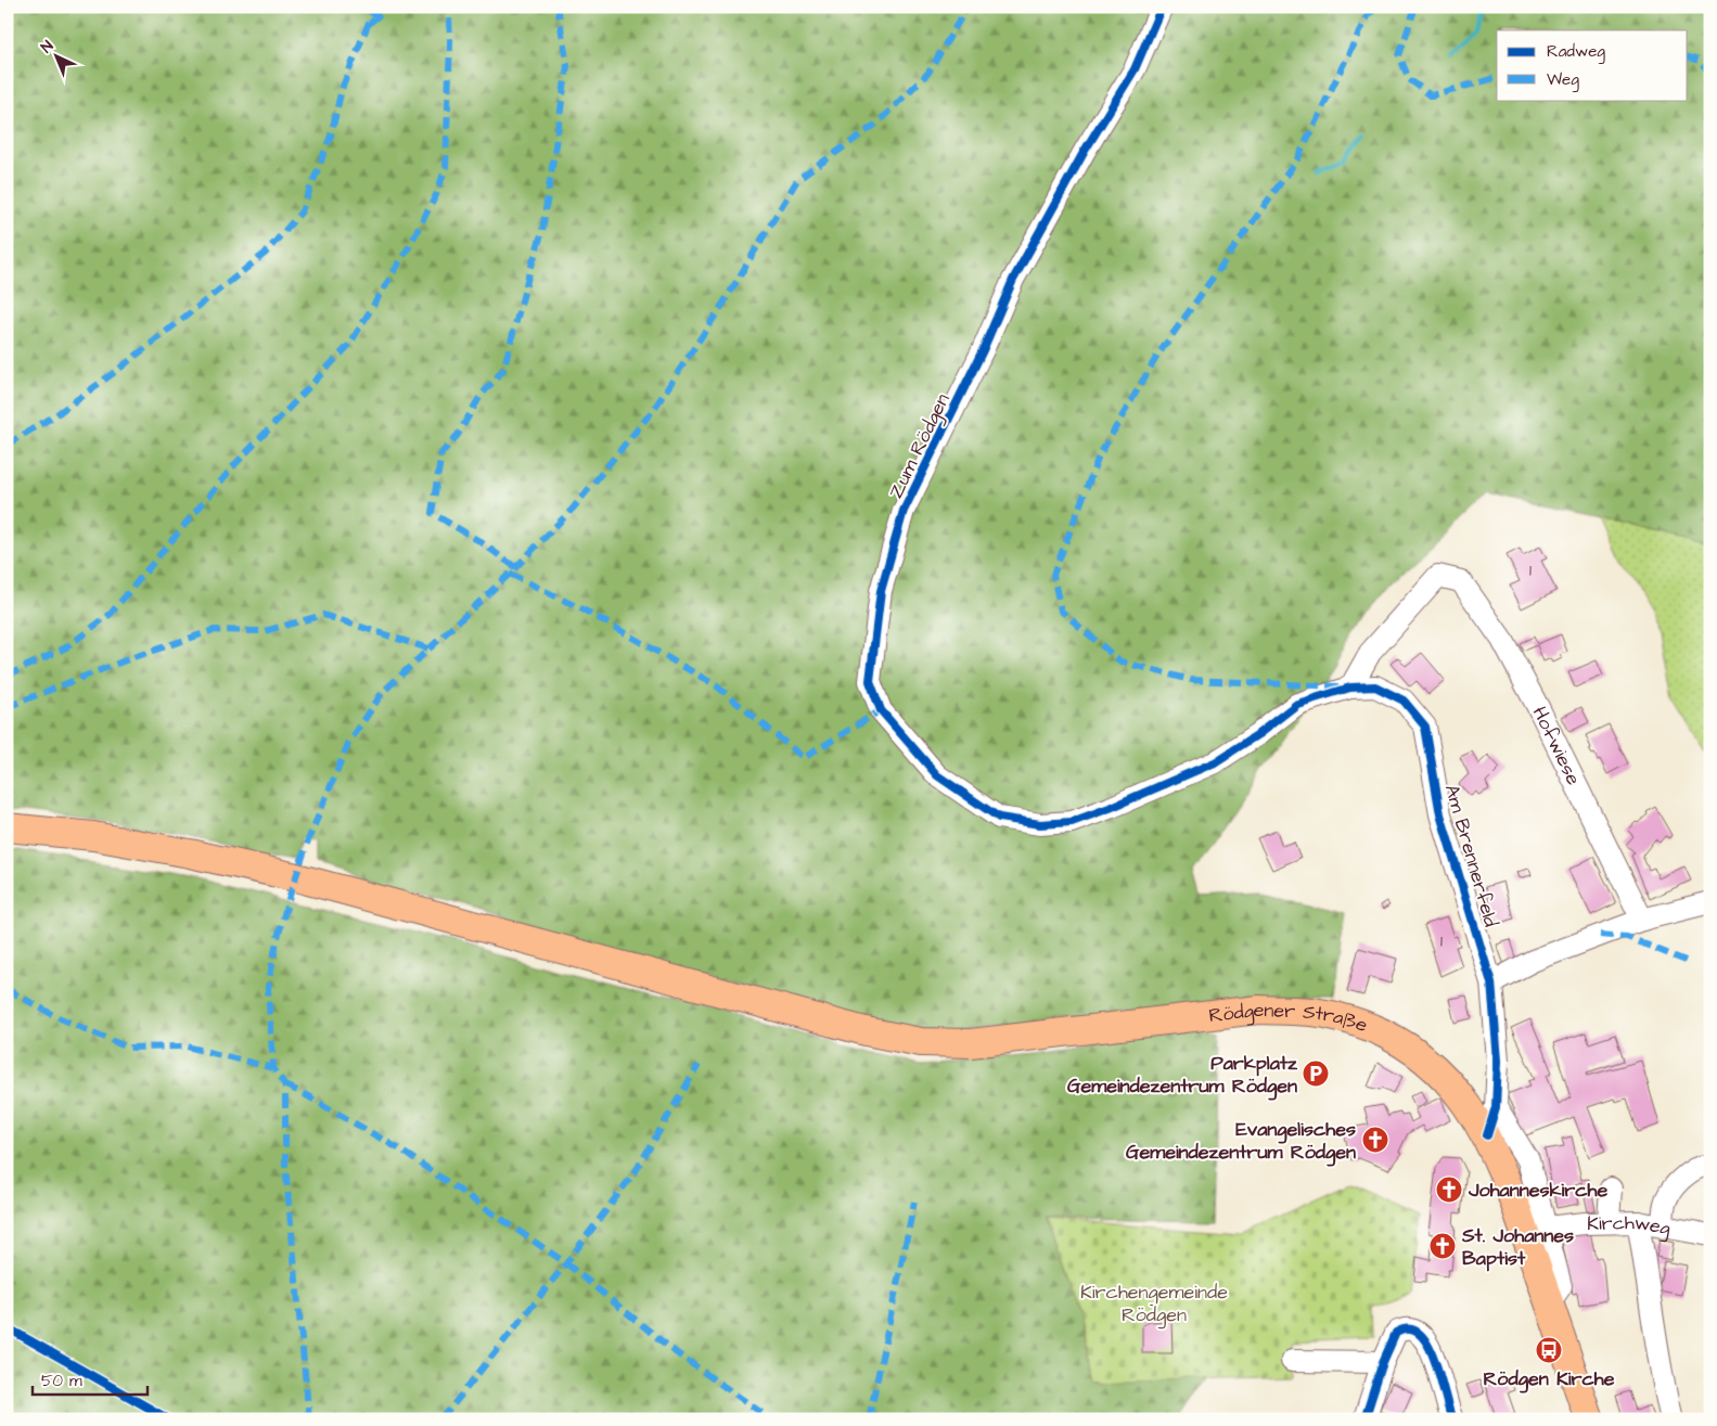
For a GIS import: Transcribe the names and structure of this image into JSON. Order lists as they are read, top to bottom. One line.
{"streets":{"main road":["Rödgener Straße"],"street":["Zum Rödgen","Hofwiese","Am Brennerfeld","Kirchweg"]},"crossings":[["Zum Rödgen","Am Brennerfeld"],["Hofwiese","Am Brennerfeld"],["Am Brennerfeld","Rödgener Straße"]],"parks":["Kirchengemeinde Rödgen"],"places":{"parking":["Parkplatz Gemeindezentrum Rödgen"],"church":["Evangelisches Gemeindezentrum Rödgen","Johanneskirche","St. Johannes Baptist"],"bus stop":["Rödgen Kirche"]},"house_numbers":["1","1"],"legend":["Radweg","Weg"],"scale_bar":"50 m","north":"top left"}
